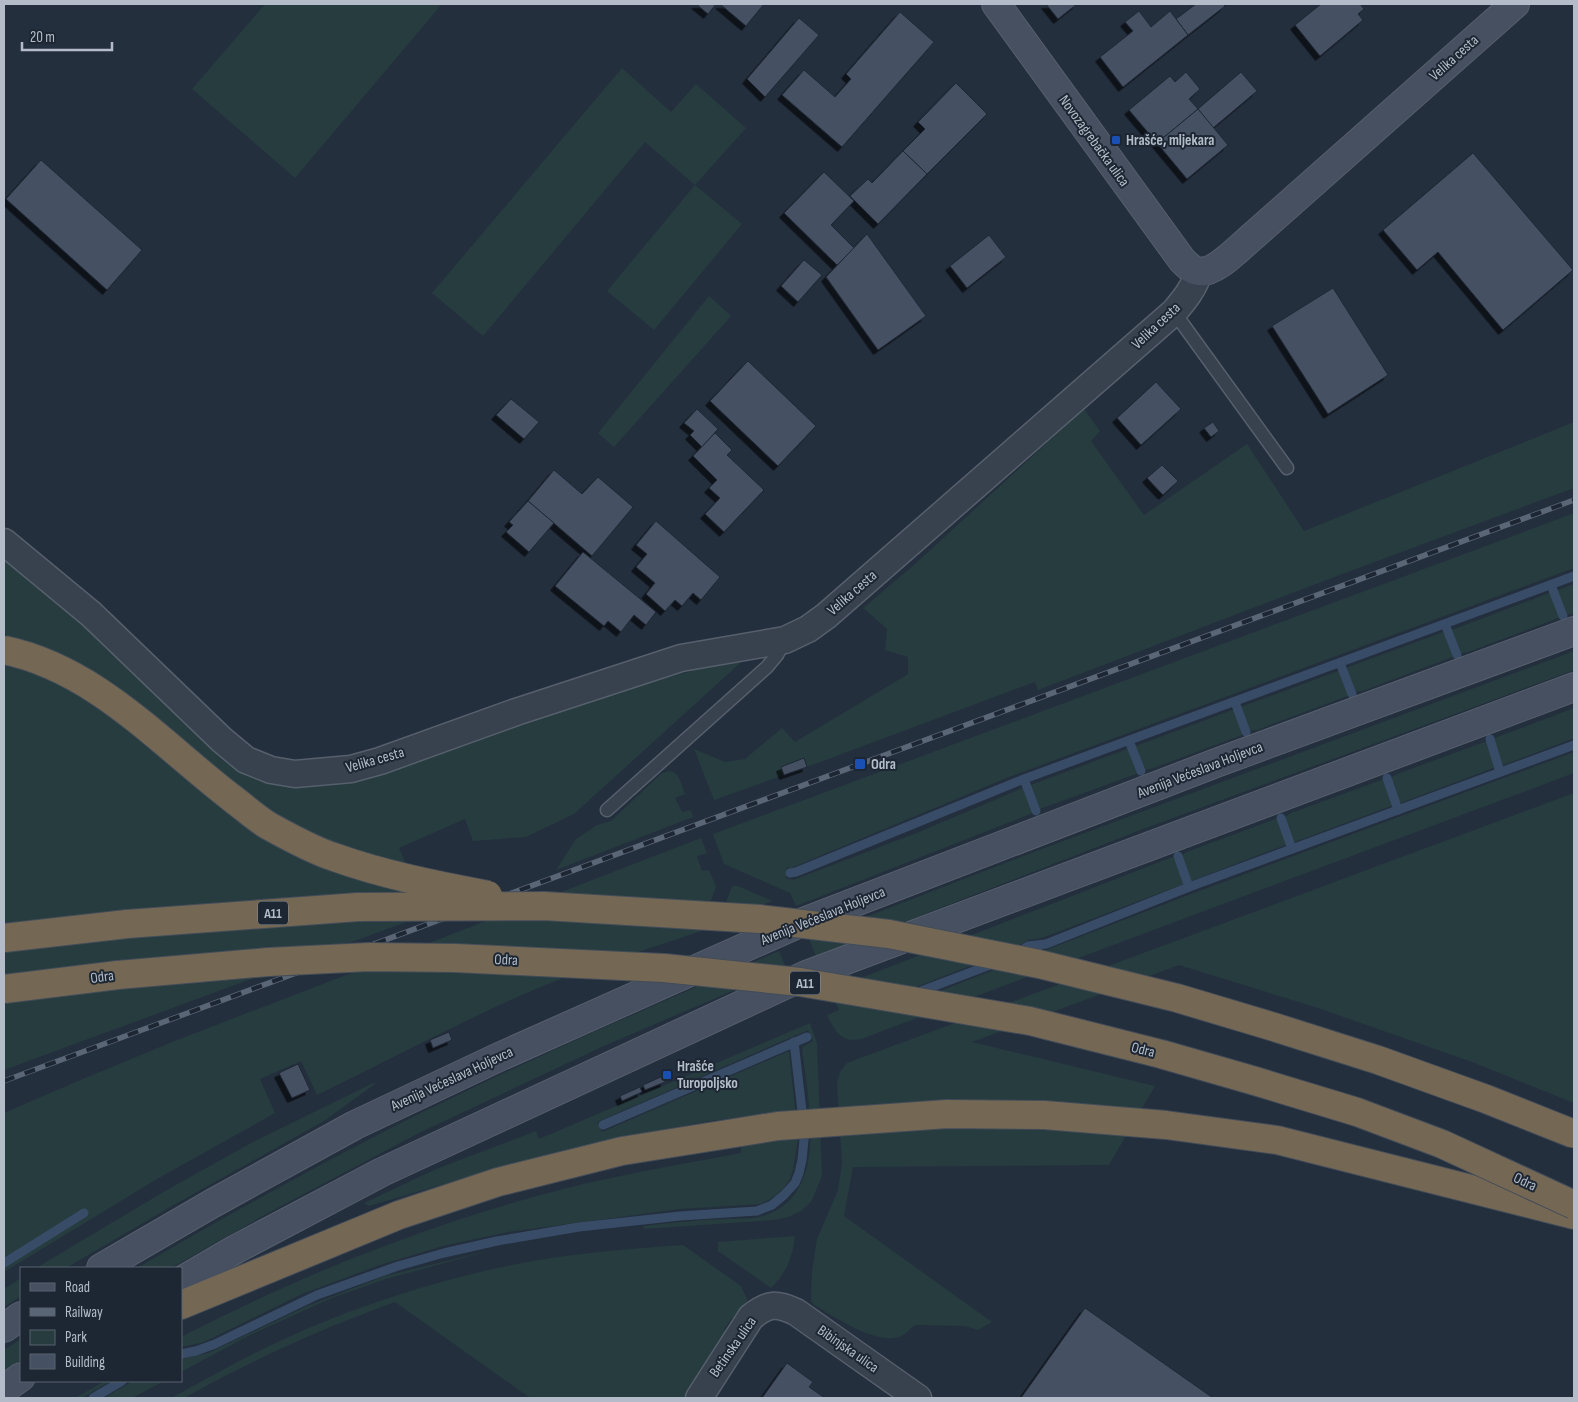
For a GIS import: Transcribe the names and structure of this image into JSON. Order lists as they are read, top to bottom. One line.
{"streets":{"highway":["A11","Odra"],"main road":["Velika cesta","Novozagrebačka ulica","Avenija Većeslava Holjevca"],"street":["Betinska ulica","Bibinjska ulica"]},"crossings":[["Velika cesta","Novozagrebačka ulica"],["Betinska ulica","Bibinjska ulica"]],"places":{"transit":["Hrašće, mljekara","Odra","Hrašće Turopoljsko"]},"legend":["Road","Railway","Park","Building"],"scale_bar":"20 m"}
